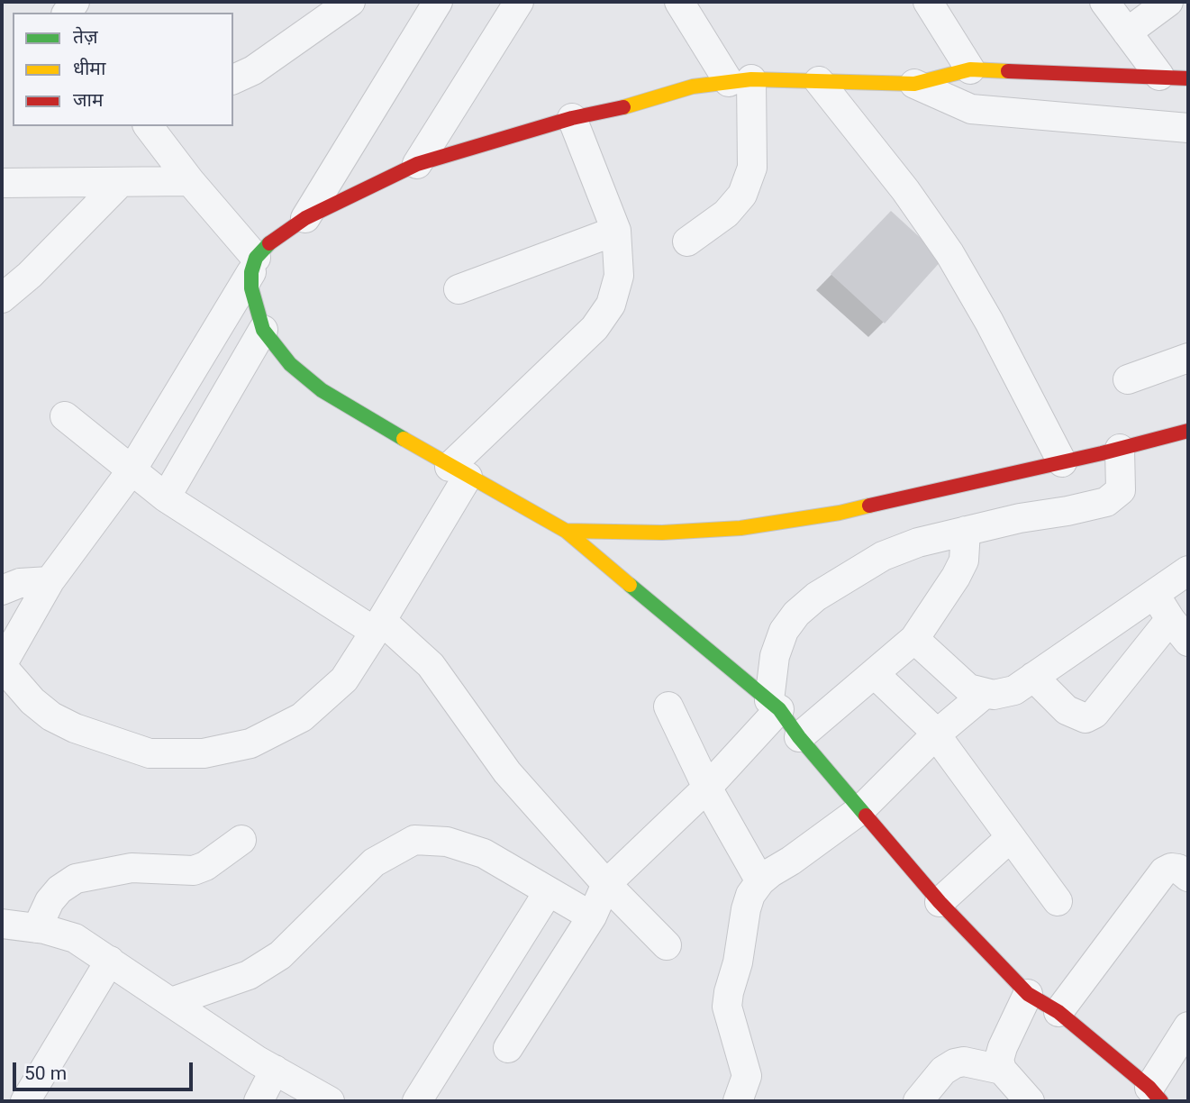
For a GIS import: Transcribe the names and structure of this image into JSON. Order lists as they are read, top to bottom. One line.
{"legend":["तेज़","धीमा","जाम"],"scale_bar":"50 m"}
